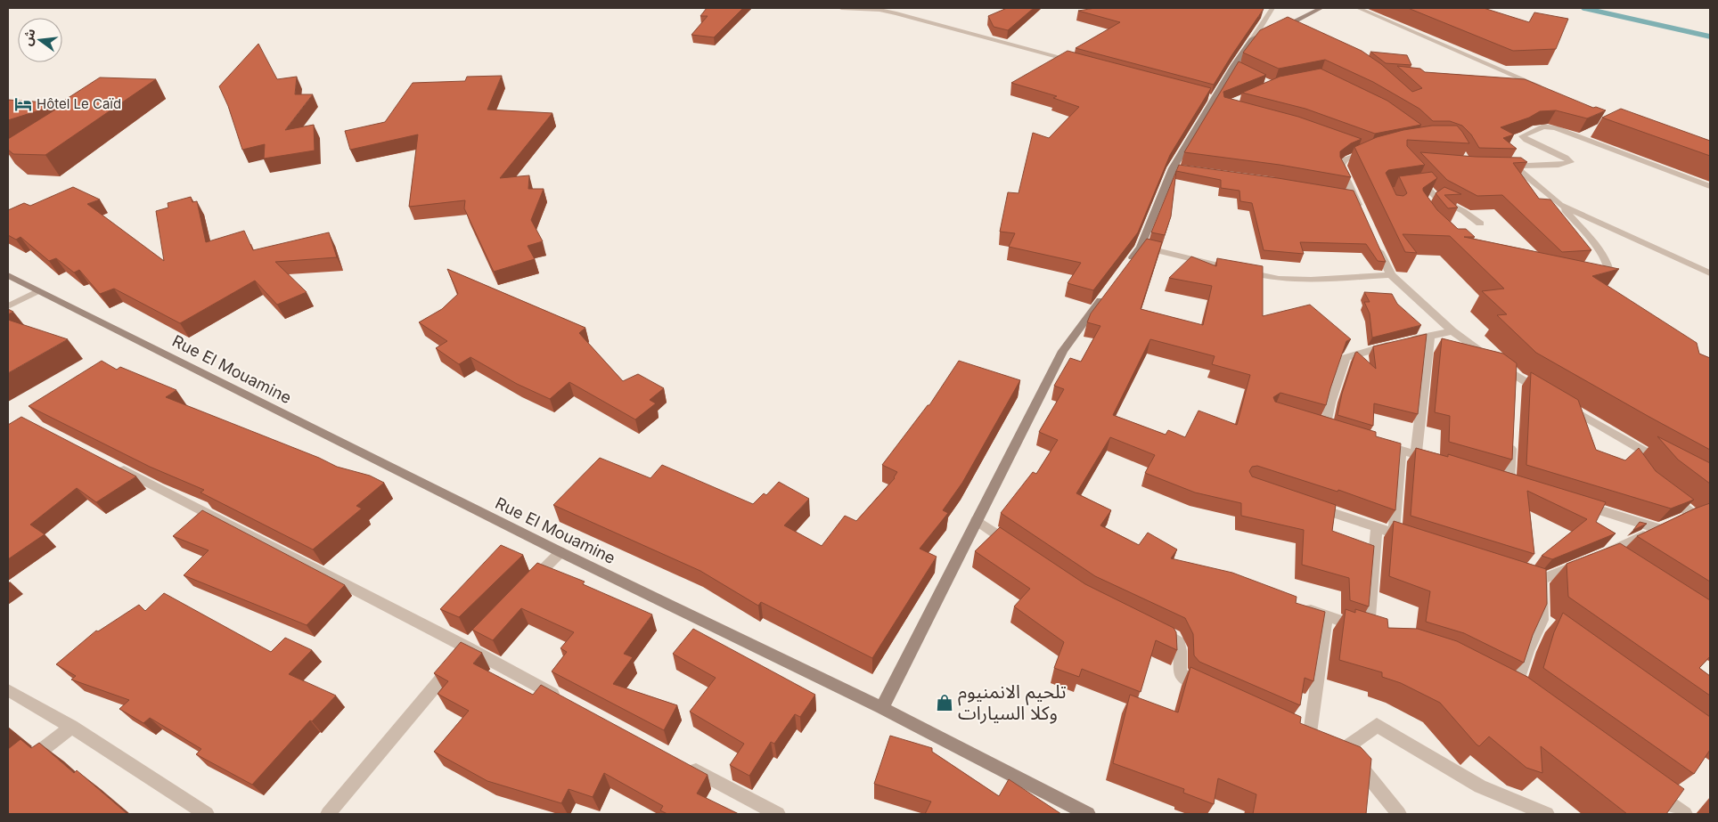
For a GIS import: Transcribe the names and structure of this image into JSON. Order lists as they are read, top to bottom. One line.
{"streets":{"main road":["Rue El Mouamine"]},"places":{"hotel":["Hôtel Le Caïd"],"shop":["تلحيم الانمنيوم وكلا السيارات"]},"north":"left"}
